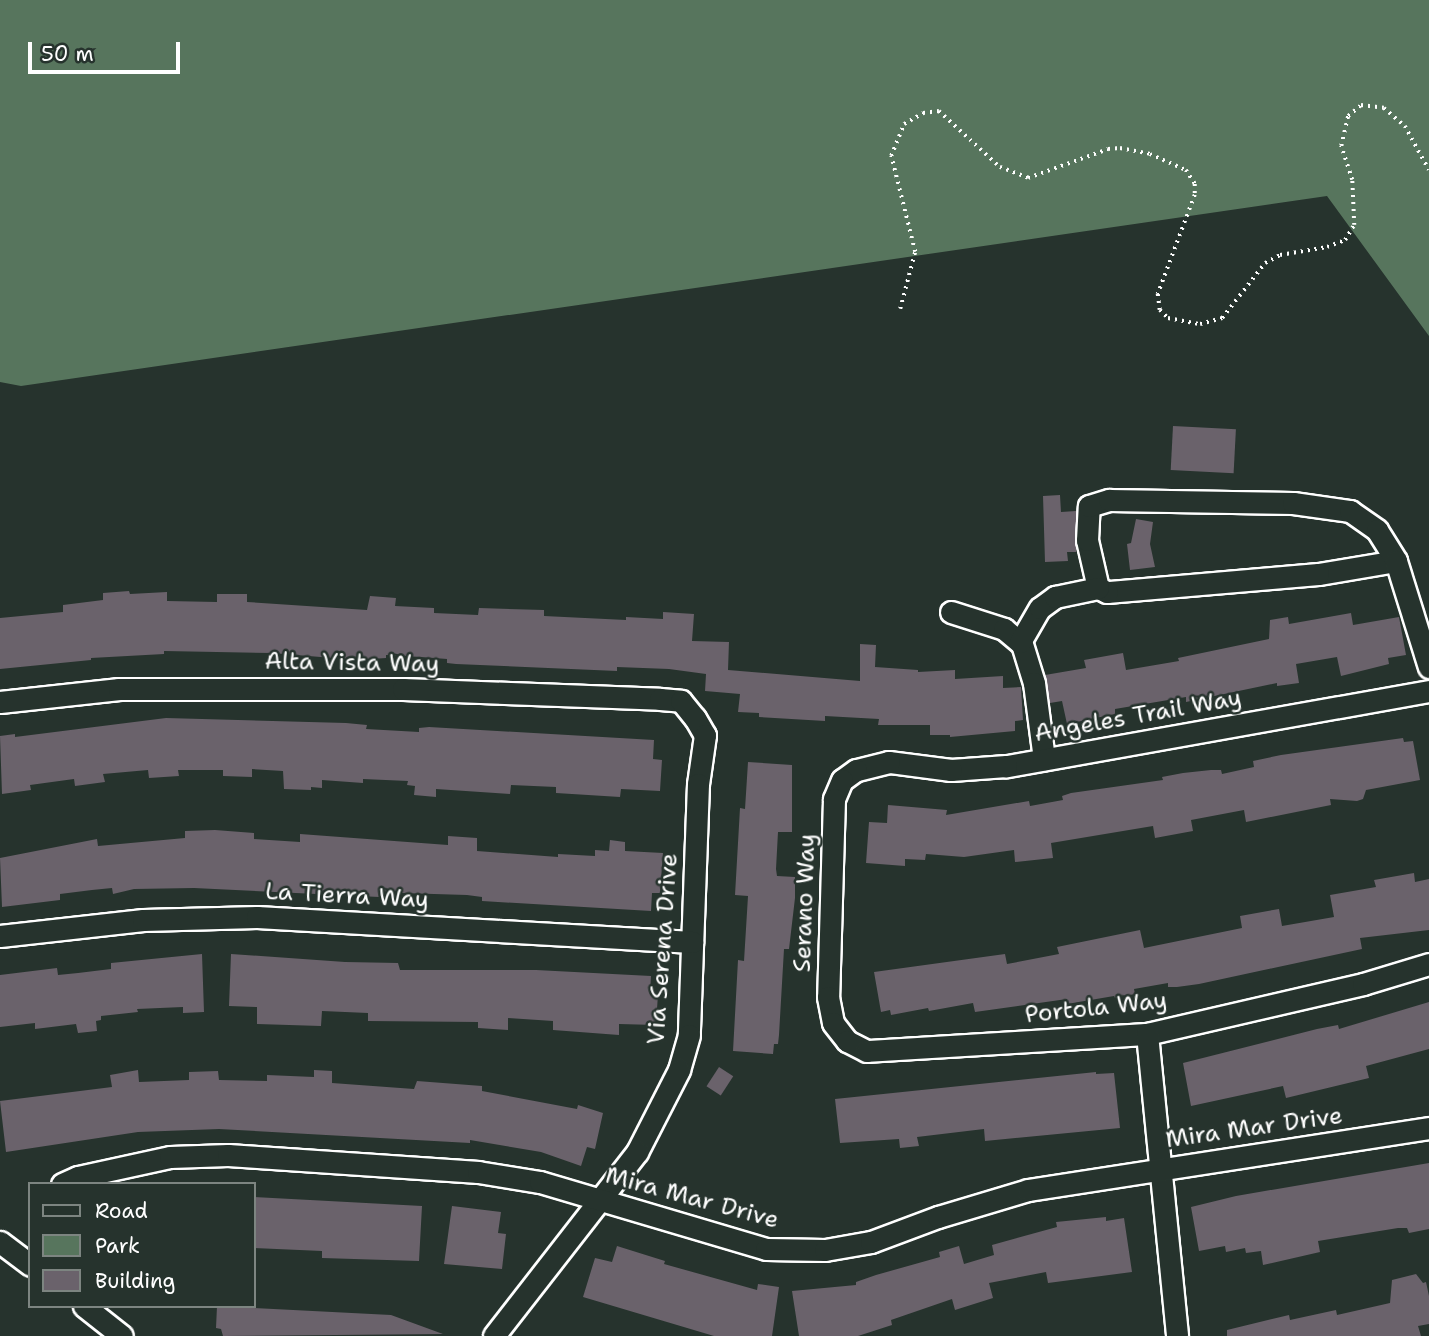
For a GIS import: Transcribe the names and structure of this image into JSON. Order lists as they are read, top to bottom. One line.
{"streets":{"street":["Alta Vista Way","Angeles Trail Way","La Tierra Way","Serano Way","Via Serena Drive","Portola Way","Mira Mar Drive"]},"crossings":[["Alta Vista Way","Via Serena Drive"],["Angeles Trail Way","Serano Way"],["La Tierra Way","Via Serena Drive"],["Serano Way","Portola Way"],["Via Serena Drive","Mira Mar Drive"]],"legend":["Road","Park","Building"],"scale_bar":"50 m"}
